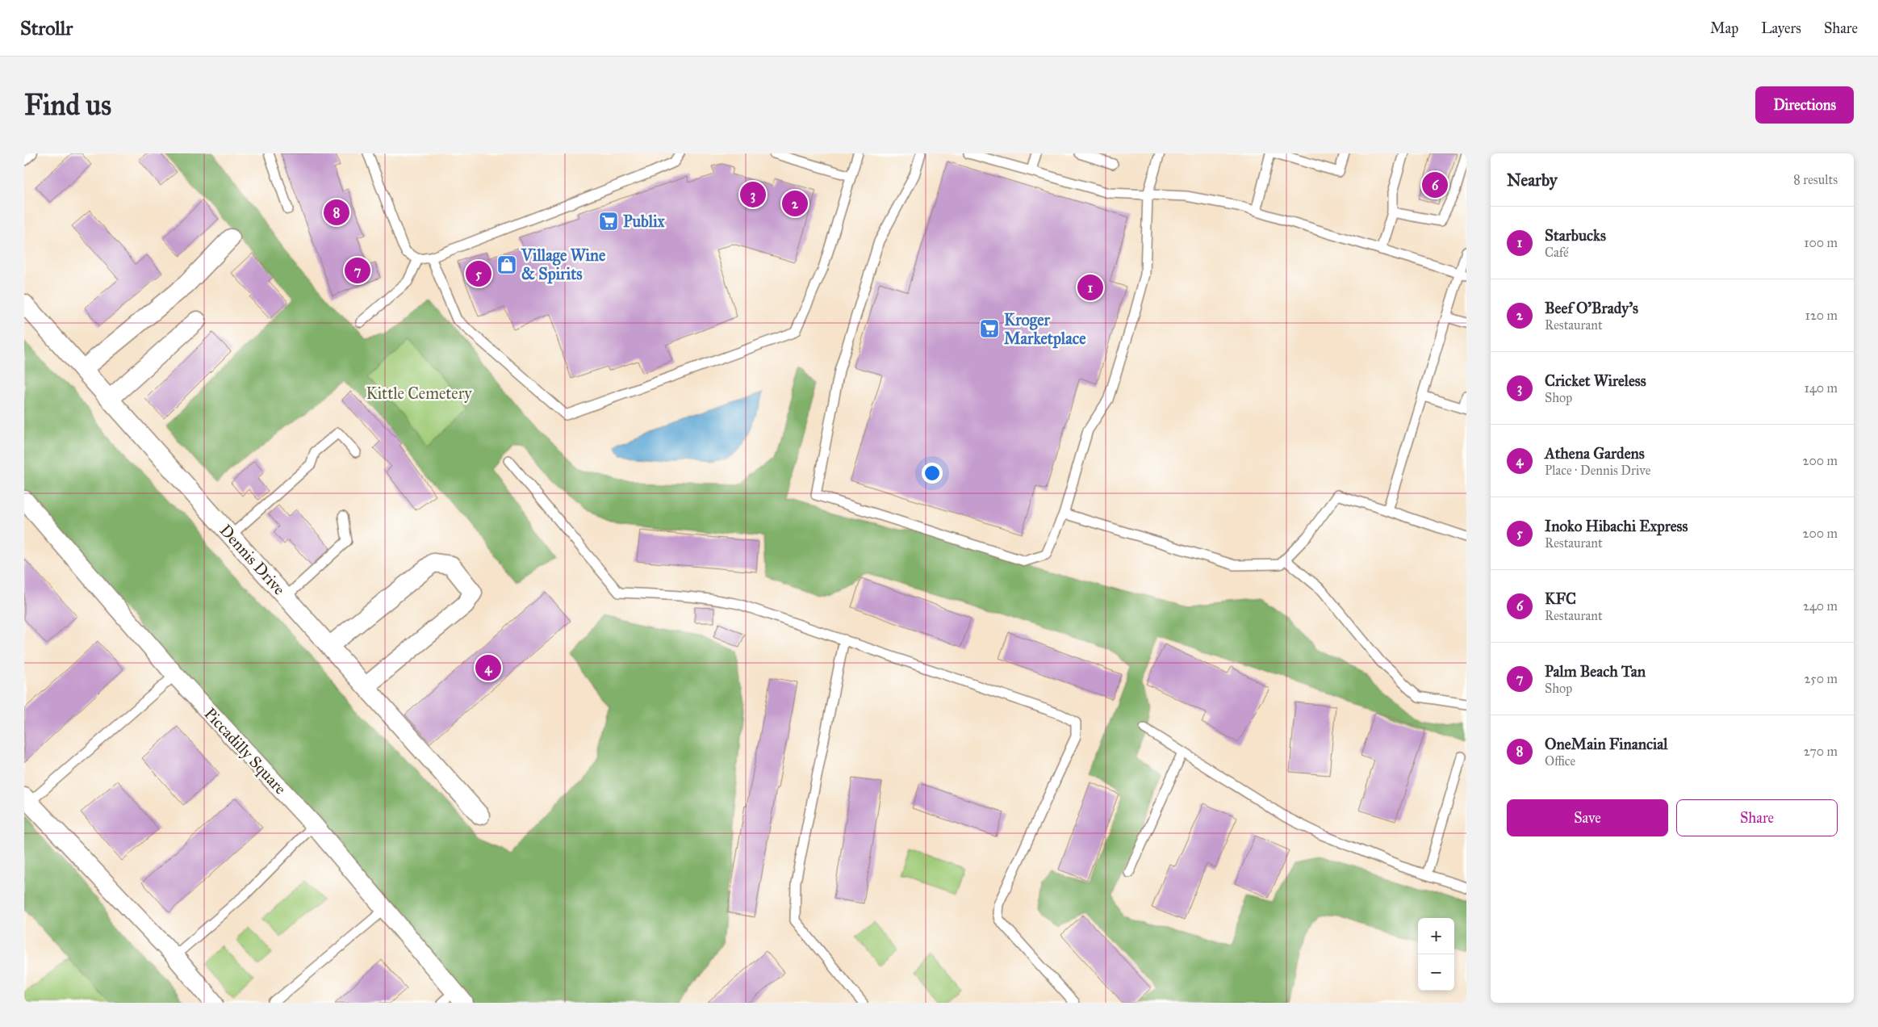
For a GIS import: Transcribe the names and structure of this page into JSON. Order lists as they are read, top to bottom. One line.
{"streets":{"street":["Dennis Drive","Piccadilly Square"]},"parks":["Kittle Cemetery"],"places":{"supermarket":["Publix","Kroger Marketplace"],"shop":["Village Wine & Spirits"]},"page":{"header":"Strollr","nav":["Map","Layers","Share"],"buttons":["Directions",["Save","Share"]],"title":"Find us","heading":["Nearby","8 results"],"pins":["6","3","2","8","7","5","1","4"],"list":[{"mark":"1","name":"Starbucks","note":"Café","value":"100 m"},{"mark":"2","name":"Beef O'Brady's","note":"Restaurant","value":"120 m"},{"mark":"3","name":"Cricket Wireless","note":"Shop","value":"140 m"},{"mark":"4","name":"Athena Gardens","note":"Place · Dennis Drive","value":"200 m"},{"mark":"5","name":"Inoko Hibachi Express","note":"Restaurant","value":"200 m"},{"mark":"6","name":"KFC","note":"Restaurant","value":"240 m"},{"mark":"7","name":"Palm Beach Tan","note":"Shop","value":"250 m"},{"mark":"8","name":"OneMain Financial","note":"Office","value":"270 m"}],"map_buttons":["+","−"]}}
